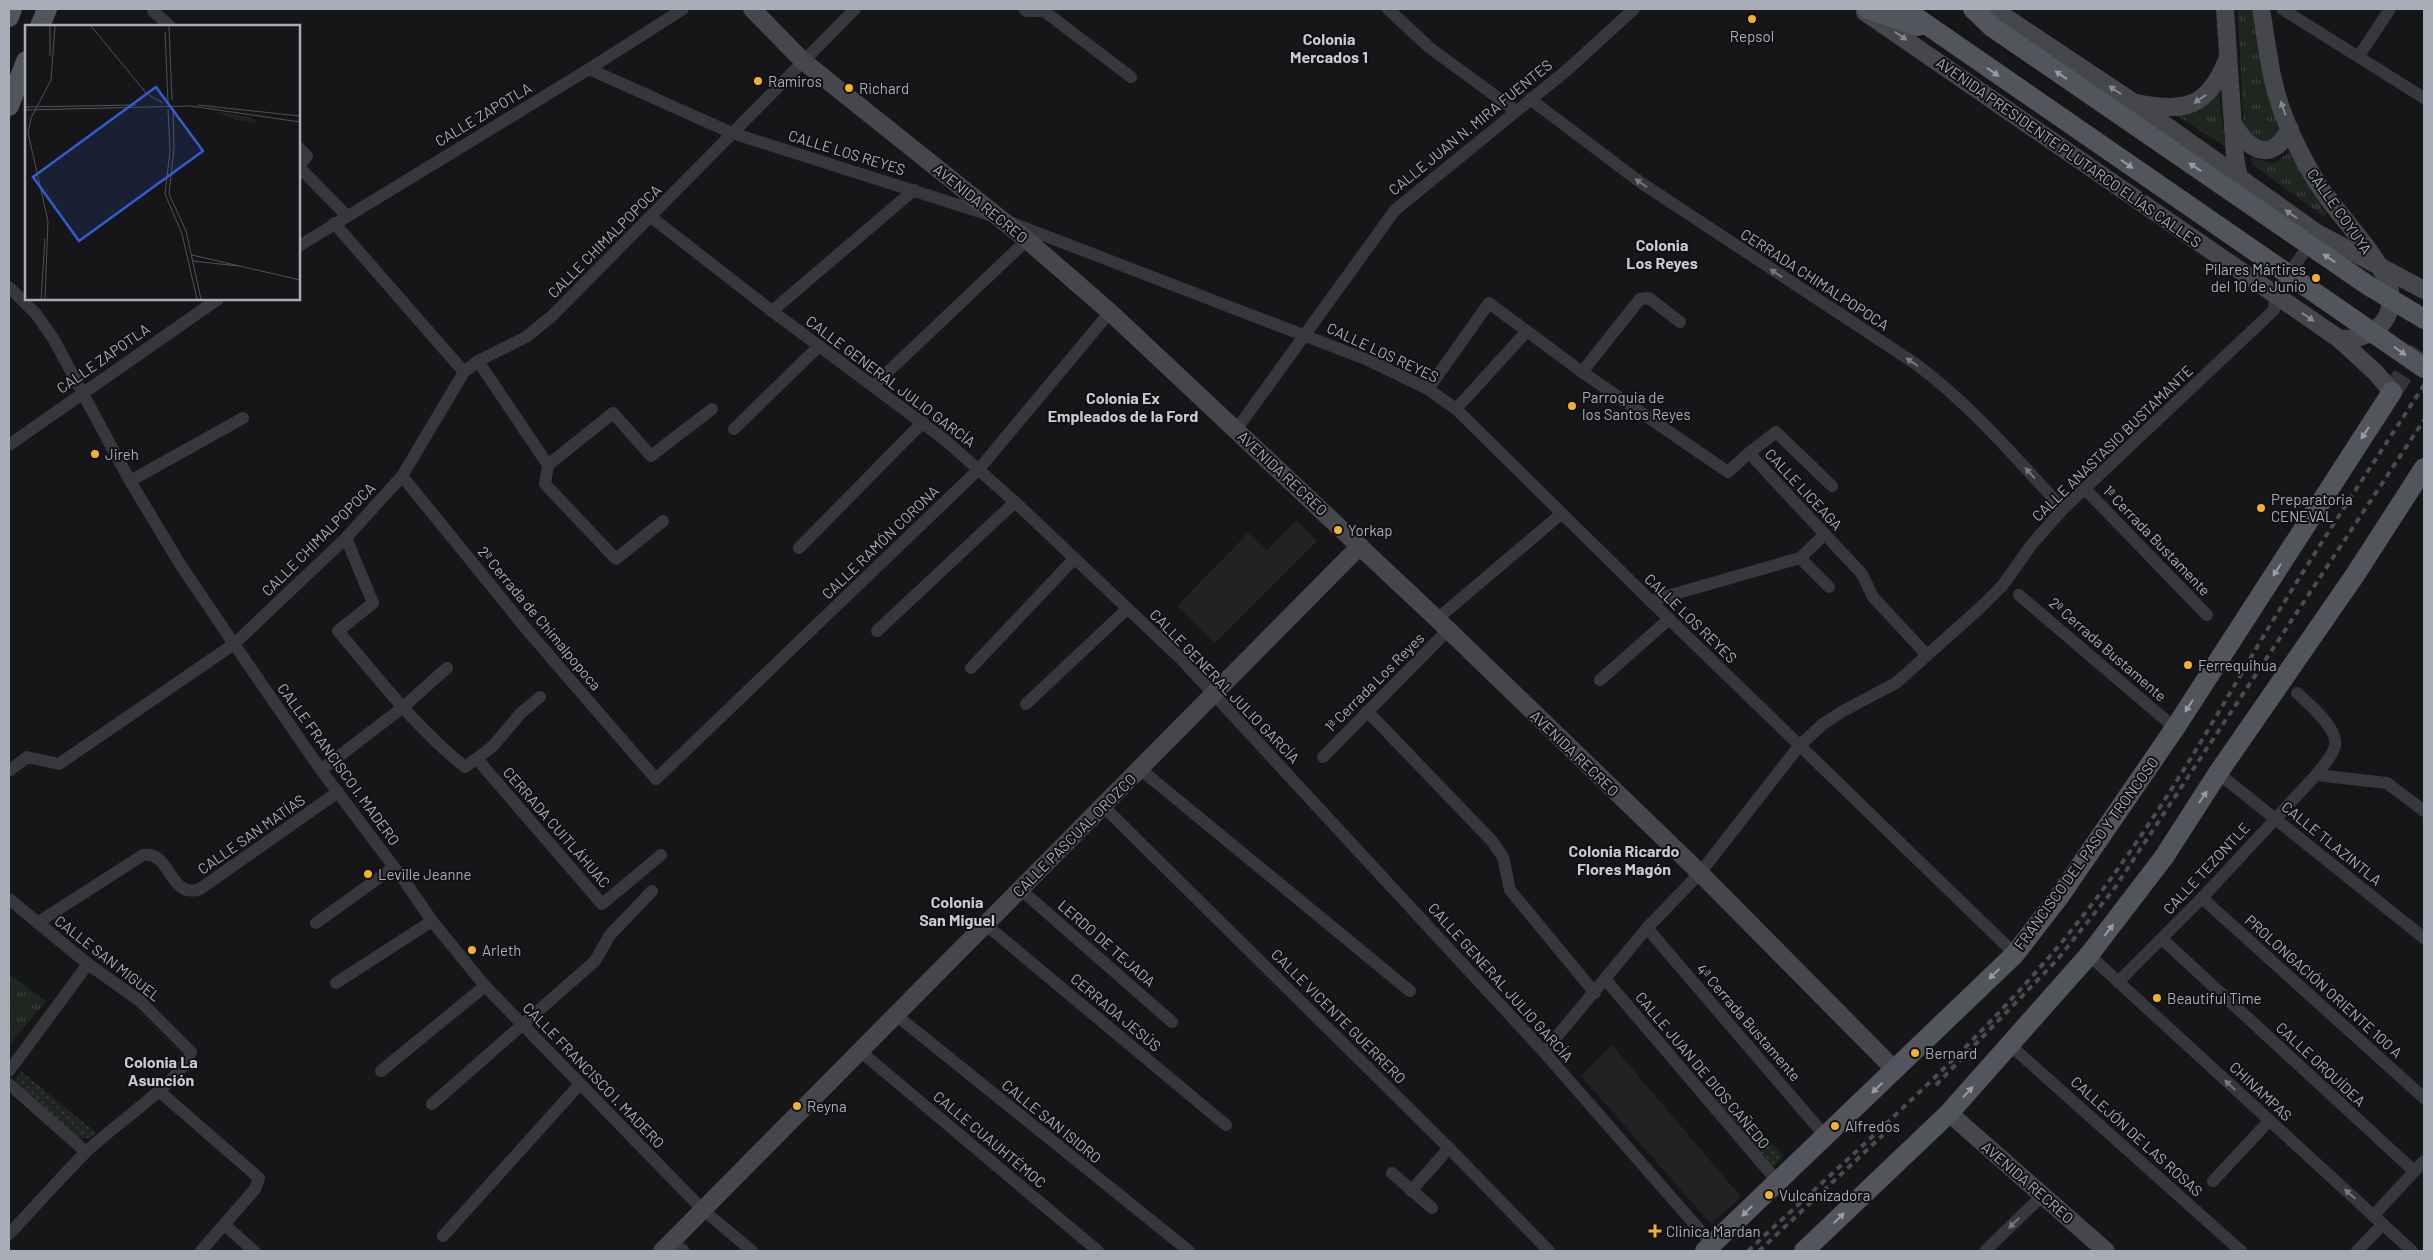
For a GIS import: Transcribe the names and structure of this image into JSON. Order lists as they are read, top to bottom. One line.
{"streets":{"main road":["AVENIDA PRESIDENTE PLUTARCO ELÍAS CALLES","FRANCISCO DEL PASO Y TRONCOSO"],"street":["CALLE ZAPOTLA","CALLE JUAN N. MIRA FUENTES","CALLE LOS REYES","AVENIDA RECREO","CALLE COYUYA","CALLE CHIMALPOPOCA","CERRADA CHIMALPOPOCA","CALLE GENERAL JULIO GARCÍA","CALLE ANASTASIO BUSTAMANTE","CALLE LICEAGA","1ª Cerrada Bustamente","CALLE RAMÓN CORONA","2ª Cerrada de Chimalpopoca","2ª Cerrada Bustamente","1ª Cerrada Los Reyes","CALLE FRANCISCO I. MADERO","CERRADA CUITLÁHUAC","CALLE SAN MATÍAS","CALLE PASCUAL OROZCO","CALLE TLAZINTLA","CALLE TEZONTLE","LERDO DE TEJADA","CALLE SAN MIGUEL","PROLONGACIÓN ORIENTE 100 A","CERRADA JESÚS","CALLE VICENTE GUERRERO","4ª Cerrada Bustamente","CALLE ORQUÍDEA","CALLE JUAN DE DIOS CAÑEDO","CHINAMPAS","CALLE SAN ISIDRO","CALLEJÓN DE LAS ROSAS","CALLE CUAUHTÉMOC"]},"crossings":[["CALLE ZAPOTLA","CALLE LOS REYES"],["CALLE ZAPOTLA","CALLE FRANCISCO I. MADERO"],["CALLE JUAN N. MIRA FUENTES","CALLE LOS REYES"],["CALLE JUAN N. MIRA FUENTES","AVENIDA RECREO"],["CALLE JUAN N. MIRA FUENTES","CERRADA CHIMALPOPOCA"],["CALLE LOS REYES","AVENIDA RECREO"],["CALLE LOS REYES","CALLE CHIMALPOPOCA"],["CALLE LOS REYES","CALLE ANASTASIO BUSTAMANTE"],["CALLE LOS REYES","CALLE LICEAGA"],["CALLE LOS REYES","1ª Cerrada Los Reyes"],["CALLE LOS REYES","FRANCISCO DEL PASO Y TRONCOSO"],["AVENIDA PRESIDENTE PLUTARCO ELÍAS CALLES","CALLE COYUYA"],["AVENIDA PRESIDENTE PLUTARCO ELÍAS CALLES","CALLE ANASTASIO BUSTAMANTE"],["AVENIDA PRESIDENTE PLUTARCO ELÍAS CALLES","FRANCISCO DEL PASO Y TRONCOSO"],["AVENIDA RECREO","CALLE CHIMALPOPOCA"],["AVENIDA RECREO","CALLE ANASTASIO BUSTAMANTE"],["AVENIDA RECREO","CALLE RAMÓN CORONA"],["AVENIDA RECREO","1ª Cerrada Los Reyes"],["AVENIDA RECREO","CALLE PASCUAL OROZCO"],["AVENIDA RECREO","FRANCISCO DEL PASO Y TRONCOSO"],["CALLE COYUYA","CALLE ANASTASIO BUSTAMANTE"],["CALLE CHIMALPOPOCA","CALLE GENERAL JULIO GARCÍA"],["CALLE CHIMALPOPOCA","2ª Cerrada de Chimalpopoca"],["CALLE CHIMALPOPOCA","CALLE FRANCISCO I. MADERO"],["CERRADA CHIMALPOPOCA","CALLE ANASTASIO BUSTAMANTE"],["CALLE GENERAL JULIO GARCÍA","CALLE ANASTASIO BUSTAMANTE"],["CALLE GENERAL JULIO GARCÍA","CALLE RAMÓN CORONA"],["CALLE GENERAL JULIO GARCÍA","CALLE PASCUAL OROZCO"],["CALLE GENERAL JULIO GARCÍA","FRANCISCO DEL PASO Y TRONCOSO"],["CALLE ANASTASIO BUSTAMANTE","CALLE LICEAGA"],["CALLE ANASTASIO BUSTAMANTE","1ª Cerrada Bustamente"],["CALLE ANASTASIO BUSTAMANTE","4ª Cerrada Bustamente"],["CALLE ANASTASIO BUSTAMANTE","CALLE JUAN DE DIOS CAÑEDO"],["CALLE RAMÓN CORONA","2ª Cerrada de Chimalpopoca"],["2ª Cerrada Bustamente","FRANCISCO DEL PASO Y TRONCOSO"],["CALLE FRANCISCO I. MADERO","CALLE SAN MATÍAS"],["CALLE FRANCISCO I. MADERO","CALLE PASCUAL OROZCO"],["CALLE SAN MATÍAS","CALLE SAN MIGUEL"],["CALLE PASCUAL OROZCO","LERDO DE TEJADA"],["CALLE PASCUAL OROZCO","CERRADA JESÚS"],["CALLE PASCUAL OROZCO","CALLE VICENTE GUERRERO"],["CALLE PASCUAL OROZCO","CALLE SAN ISIDRO"],["CALLE PASCUAL OROZCO","CALLE CUAUHTÉMOC"],["CALLE TLAZINTLA","CALLE TEZONTLE"],["FRANCISCO DEL PASO Y TRONCOSO","4ª Cerrada Bustamente"],["FRANCISCO DEL PASO Y TRONCOSO","CALLE JUAN DE DIOS CAÑEDO"],["CALLE TEZONTLE","PROLONGACIÓN ORIENTE 100 A"],["CALLE TEZONTLE","CALLE ORQUÍDEA"],["CALLE TEZONTLE","CHINAMPAS"]],"one_way":["CERRADA CHIMALPOPOCA","CHINAMPAS"],"districts":["Colonia Mercados 1","Colonia Los Reyes","Colonia Ex Empleados de la Ford","Colonia Ricardo Flores Magón","Colonia San Miguel","Colonia La Asunción"],"places":{"other":["Repsol","Ramiros","Richard","Pilares Mártires del 10 de Junio","Parroquia de los Santos Reyes","Jireh","Preparatoria CENEVAL","Yorkap","Ferrequihua","Leville Jeanne","Arleth","Beautiful Time","Bernard","Reyna","Alfredos","Vulcanizadora"],"health":["Clinica Mardan"]}}
